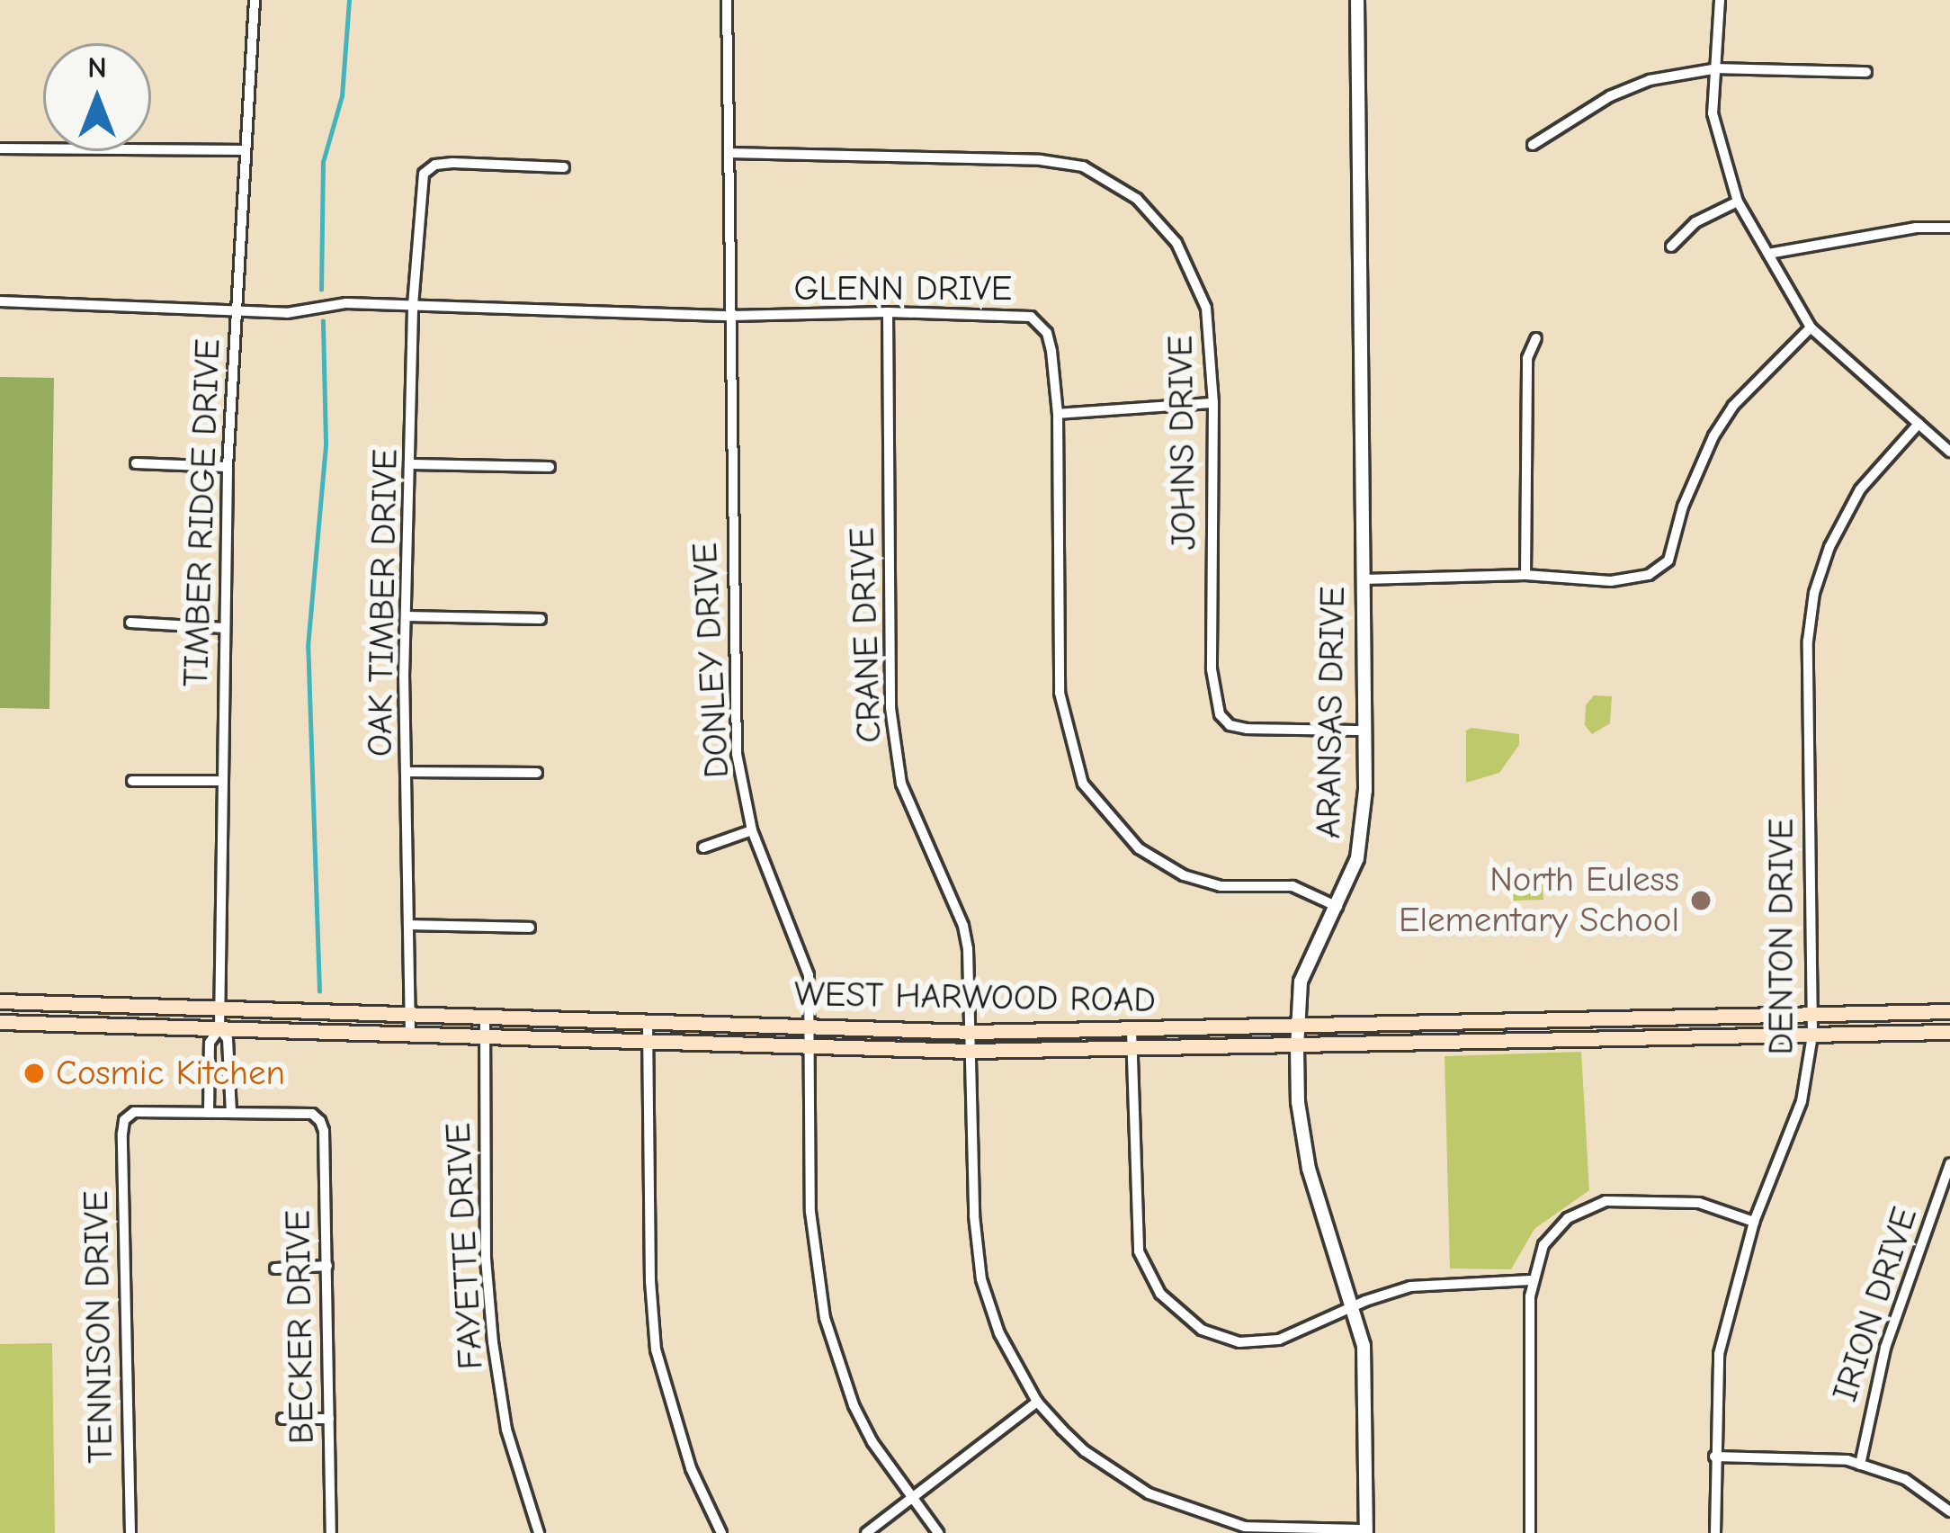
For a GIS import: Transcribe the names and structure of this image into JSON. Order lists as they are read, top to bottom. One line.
{"streets":{"main road":["WEST HARWOOD ROAD"],"street":["GLENN DRIVE","JOHNS DRIVE","TIMBER RIDGE DRIVE","OAK TIMBER DRIVE","CRANE DRIVE","DONLEY DRIVE","ARANSAS DRIVE","DENTON DRIVE","FAYETTE DRIVE","IRION DRIVE","TENNISON DRIVE","BECKER DRIVE"]},"crossings":[["GLENN DRIVE","TIMBER RIDGE DRIVE"],["GLENN DRIVE","OAK TIMBER DRIVE"],["GLENN DRIVE","CRANE DRIVE"],["GLENN DRIVE","DONLEY DRIVE"],["GLENN DRIVE","ARANSAS DRIVE"],["JOHNS DRIVE","DONLEY DRIVE"],["JOHNS DRIVE","ARANSAS DRIVE"],["TIMBER RIDGE DRIVE","WEST HARWOOD ROAD"],["OAK TIMBER DRIVE","WEST HARWOOD ROAD"],["CRANE DRIVE","ARANSAS DRIVE"],["CRANE DRIVE","WEST HARWOOD ROAD"],["DONLEY DRIVE","WEST HARWOOD ROAD"],["ARANSAS DRIVE","WEST HARWOOD ROAD"],["DENTON DRIVE","WEST HARWOOD ROAD"],["WEST HARWOOD ROAD","FAYETTE DRIVE"]],"places":["North Euless Elementary School","Cosmic Kitchen"],"north":"top"}
